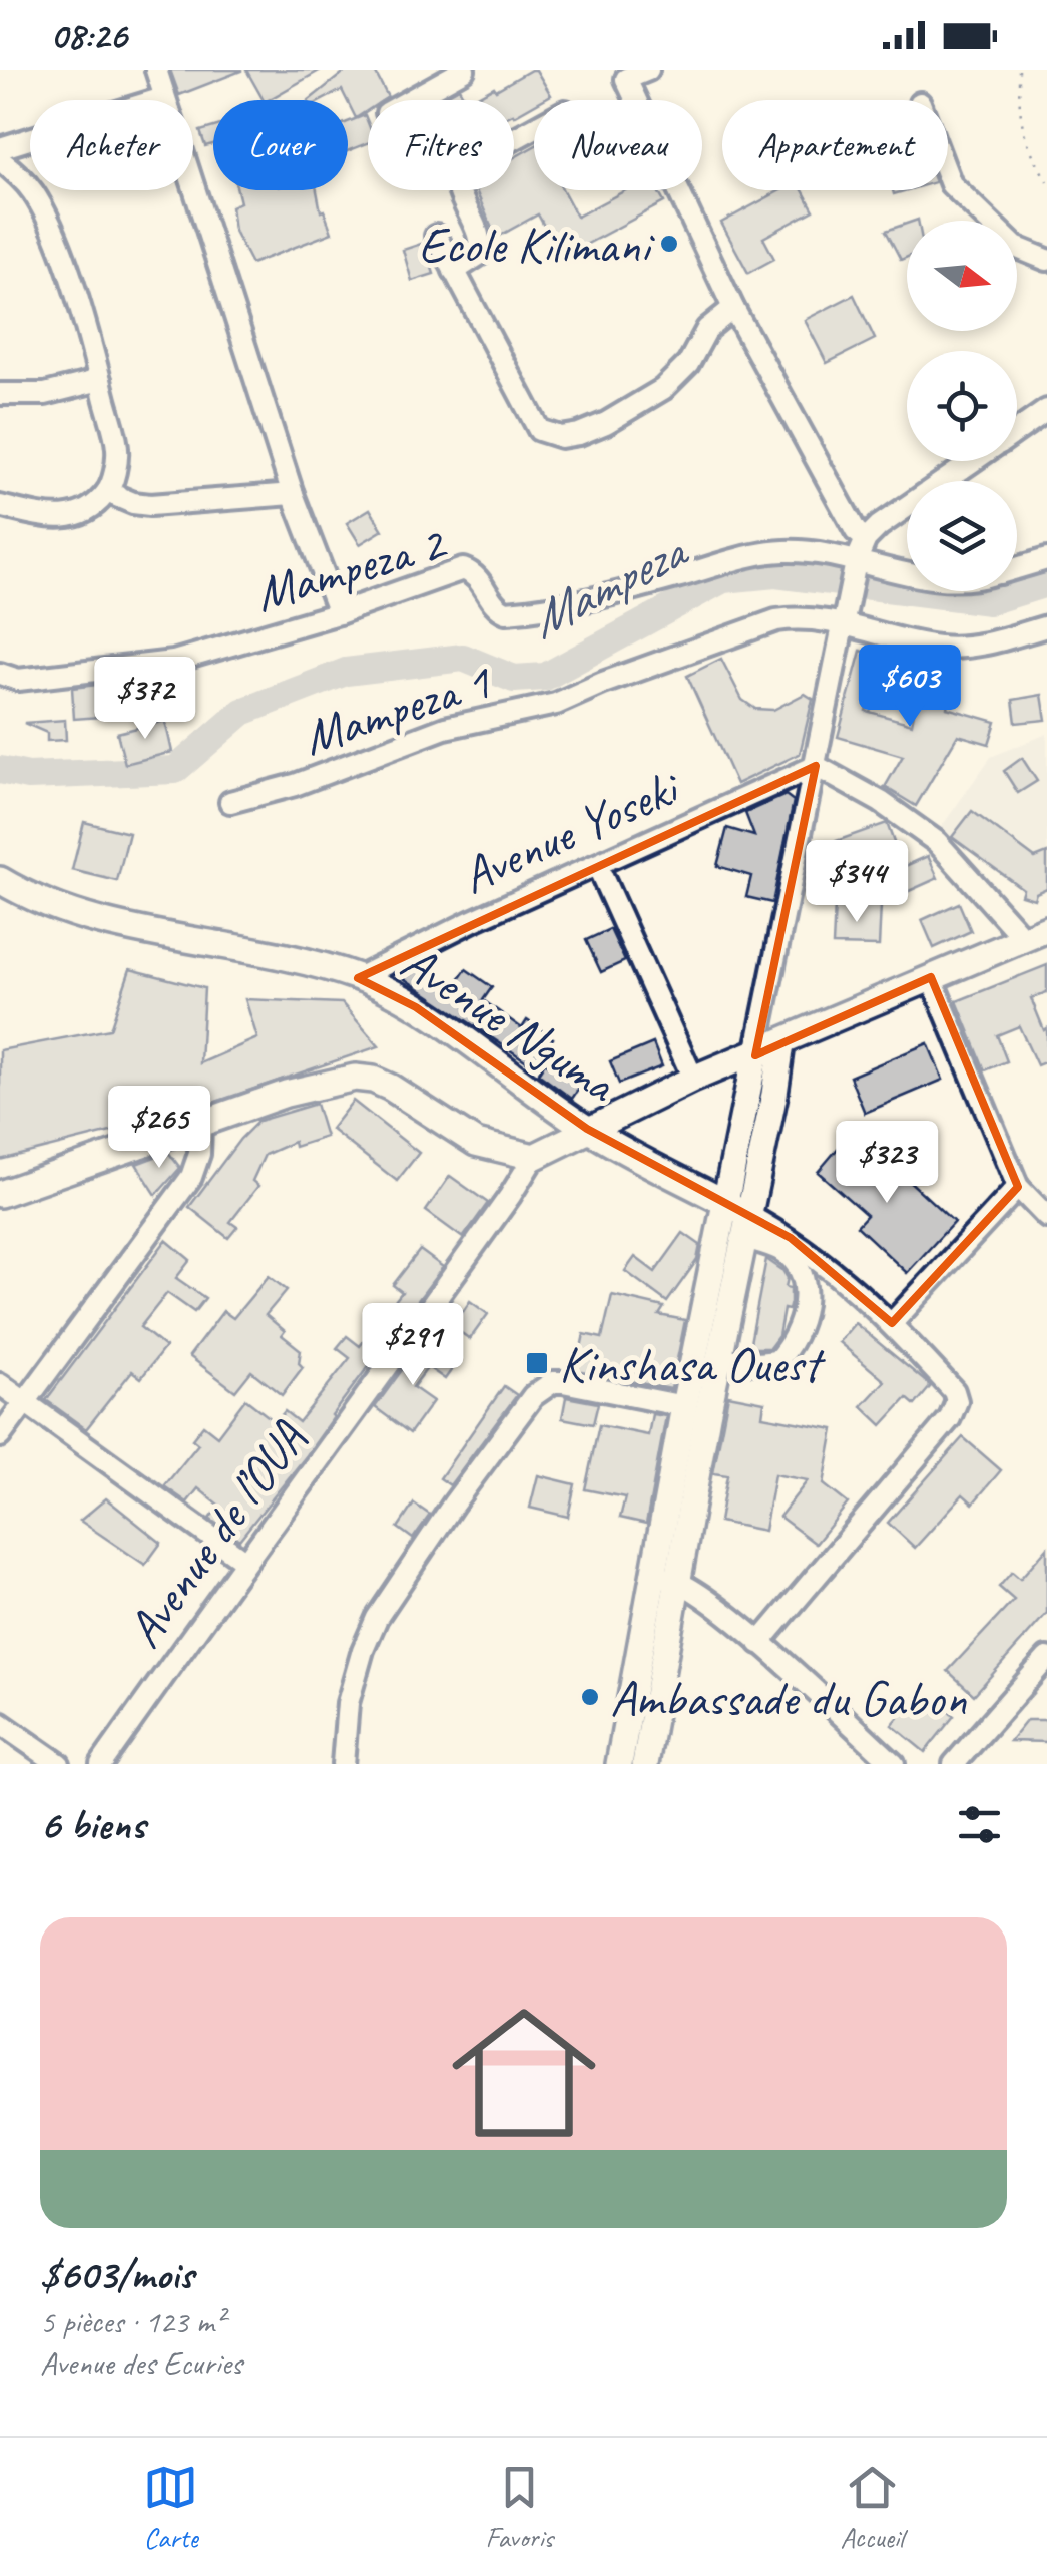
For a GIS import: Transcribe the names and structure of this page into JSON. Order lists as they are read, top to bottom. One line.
{"streets":{"main road":["Avenue Nguma"],"street":["Mampeza 2","Mampeza 1","Avenue Yoseki","Avenue de l’OUA"]},"crossings":[["Avenue Yoseki","Avenue Nguma"]],"water":["Mampeza"],"places":{"other":["Ecole Kilimani","Ambassade du Gabon"],"transit":["Kinshasa Ouest"]},"north":"right","page":{"status":"08:26","chip":["Acheter","Louer","Filtres","Nouveau","Appartement"],"price":["$603","$372","$344","$265","$323","$291"],"heading":"6 biens","list":[{"name":"$603/mois","note":"5 pièces · 123 m² · Avenue des Ecuries"}],"tabs":["Carte","Favoris","Accueil"]}}
